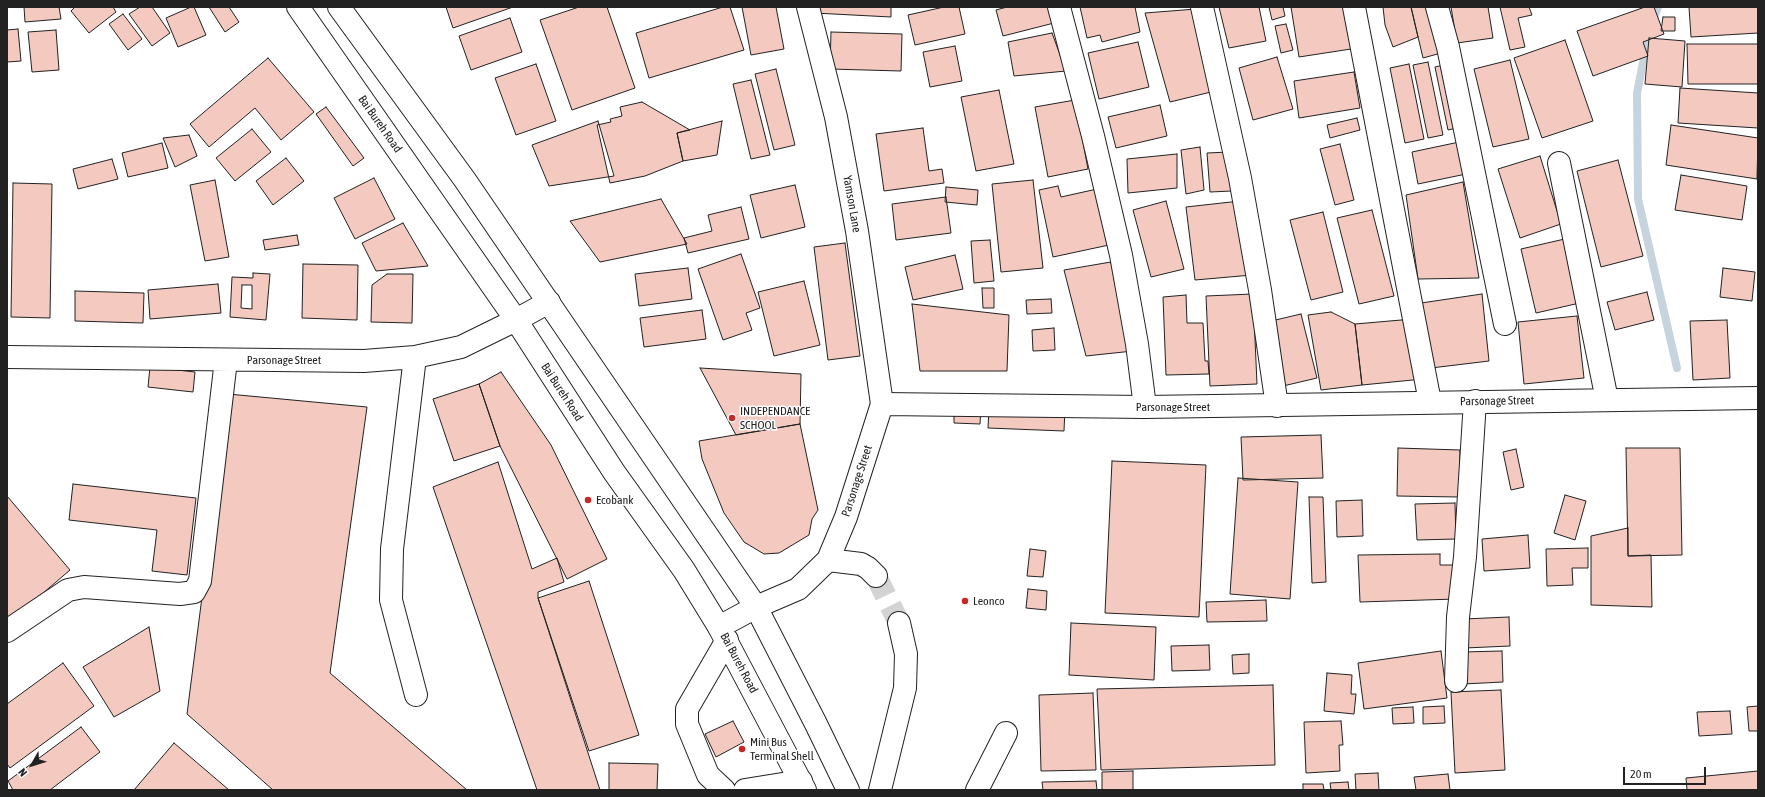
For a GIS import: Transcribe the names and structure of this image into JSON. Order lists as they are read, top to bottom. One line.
{"streets":{"main road":["Bai Bureh Road","Yamson Lane","Parsonage Street"]},"crossings":[["Bai Bureh Road","Parsonage Street"],["Yamson Lane","Parsonage Street"]],"places":["INDEPENDANCE SCHOOL","Ecobank","Leonco","Mini Bus Terminal Shell"],"scale_bar":"20 m","north":"bottom left"}
